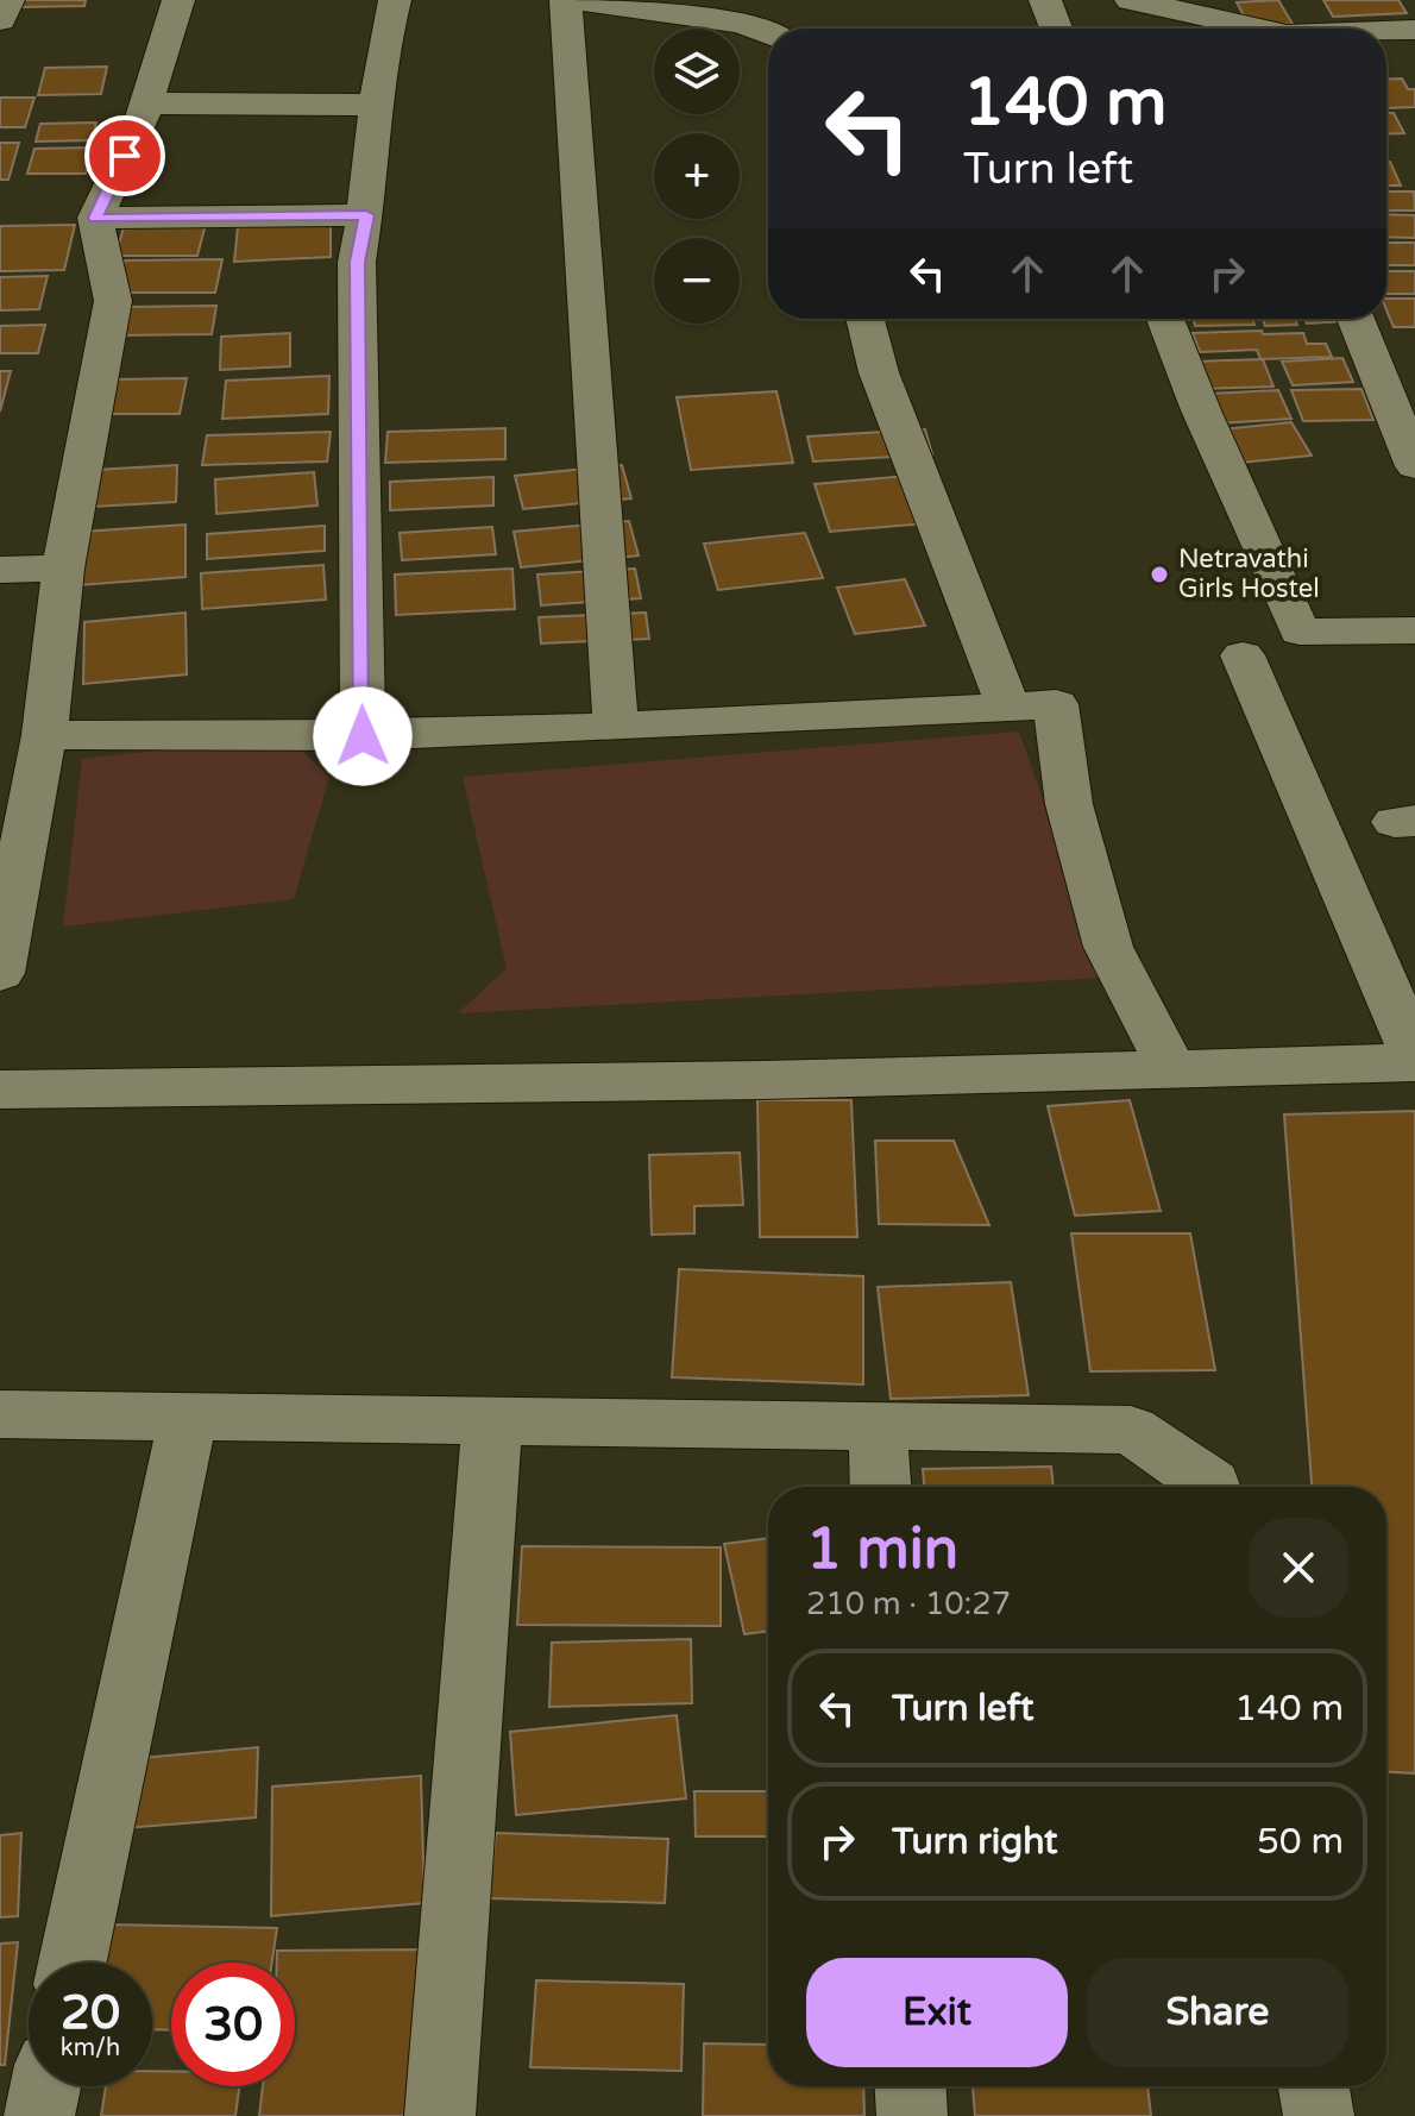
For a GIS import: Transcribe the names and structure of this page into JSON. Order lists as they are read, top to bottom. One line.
{"places":["Netravathi Girls Hostel"],"page":{"map_buttons":["+","−"],"turn":["140 m","Turn left"],"heading":["1 min","210 m · 10:27"],"list":[{"name":"Turn left","value":"140 m"},{"name":"Turn right","value":"50 m"}],"buttons":["Exit","Share"],"speed":"20 km/h","limit":"30"}}
